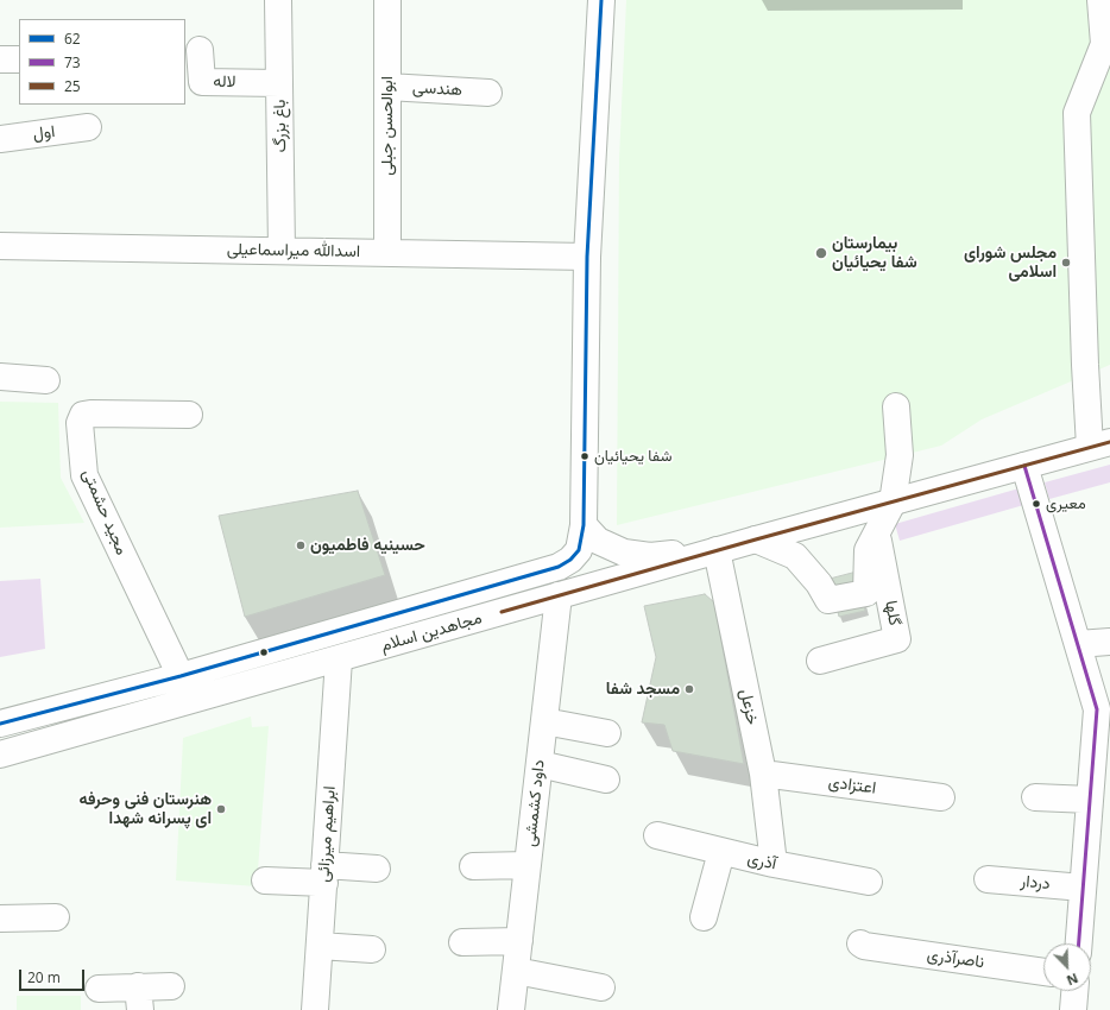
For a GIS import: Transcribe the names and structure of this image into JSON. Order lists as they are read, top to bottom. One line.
{"streets":{"street":["لاله","هندسی","باغ بزرگ","ابوالحسن جبلی","اول","اسدالله میراسماعیلی","مجید حشمتی","گلها","مجاهدین اسلام","خزعل","اعتزادی","داود کشمشی","ابراهیم میرزائی","آذری","دردار","ناصرآذری"]},"crossings":[["لاله","باغ بزرگ"],["هندسی","ابوالحسن جبلی"],["باغ بزرگ","اسدالله میراسماعیلی"],["ابوالحسن جبلی","اسدالله میراسماعیلی"],["مجید حشمتی","مجاهدین اسلام"],["مجاهدین اسلام","خزعل"],["مجاهدین اسلام","داود کشمشی"],["مجاهدین اسلام","ابراهیم میرزائی"],["خزعل","اعتزادی"],["خزعل","آذری"]],"places":["بیمارستان شفا یحیائیان","مجلس شورای اسلامی","شفا یحیائیان","معیری","حسینیه فاطمیون","مسجد شفا","هنرستان فنی وحرفه ای پسرانه شهدا"],"lines":["transit line 62","transit line 25","transit line 73"],"legend":["62","73","25"],"scale_bar":"20 m","north":"bottom right"}
